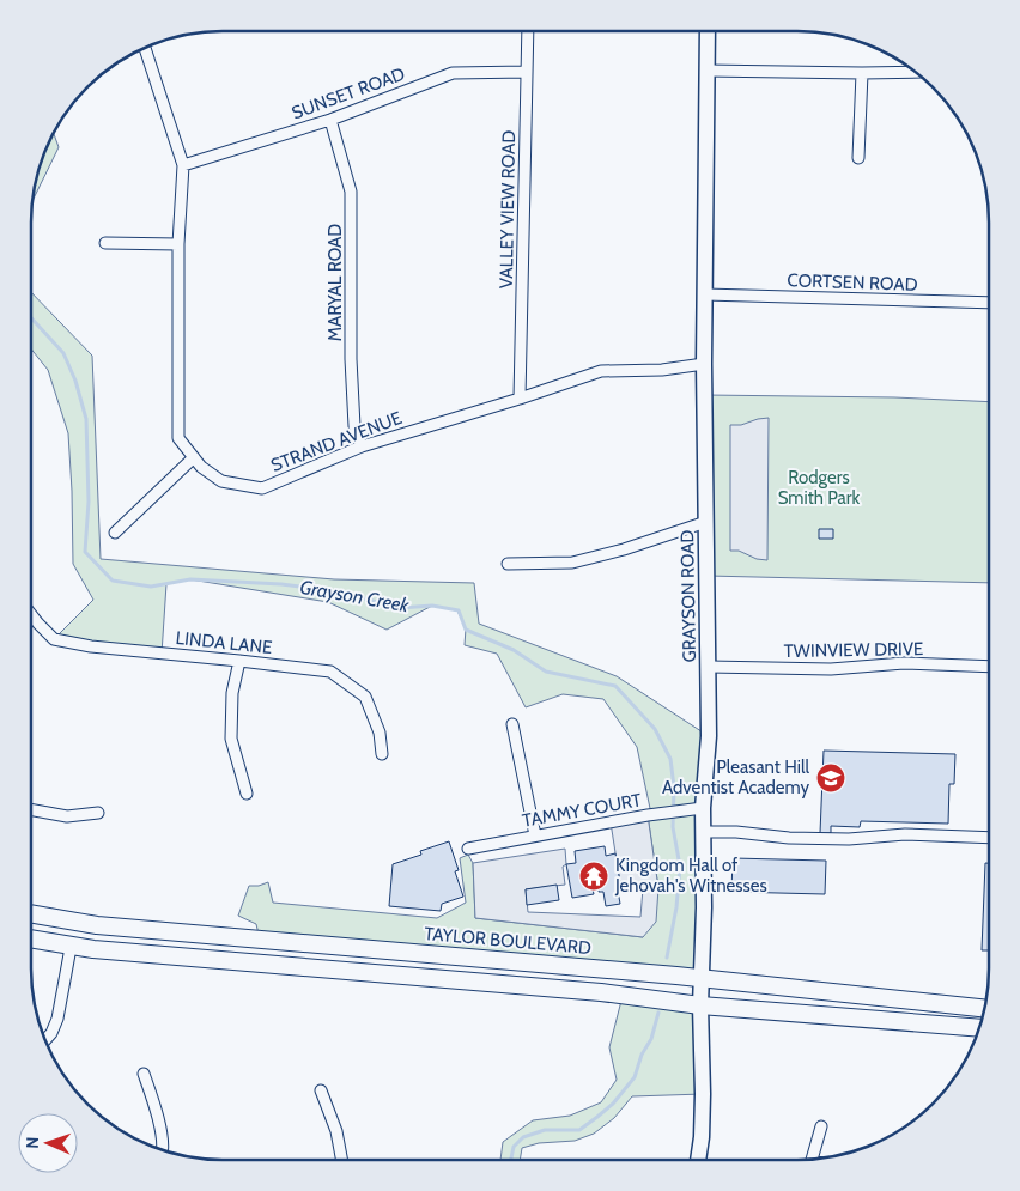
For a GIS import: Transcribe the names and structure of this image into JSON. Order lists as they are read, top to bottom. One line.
{"streets":{"main road":["TAYLOR BOULEVARD"],"street":["SUNSET ROAD","VALLEY VIEW ROAD","MARYAL ROAD","CORTSEN ROAD","STRAND AVENUE","GRAYSON ROAD","LINDA LANE","TWINVIEW DRIVE","TAMMY COURT"]},"crossings":[["SUNSET ROAD","VALLEY VIEW ROAD"],["SUNSET ROAD","MARYAL ROAD"],["SUNSET ROAD","STRAND AVENUE"],["VALLEY VIEW ROAD","STRAND AVENUE"],["MARYAL ROAD","STRAND AVENUE"],["CORTSEN ROAD","GRAYSON ROAD"],["STRAND AVENUE","GRAYSON ROAD"],["GRAYSON ROAD","TWINVIEW DRIVE"],["GRAYSON ROAD","TAMMY COURT"],["GRAYSON ROAD","TAYLOR BOULEVARD"]],"water":["Grayson Creek"],"parks":["Rodgers Smith Park"],"places":{"school or university":["Pleasant Hill Adventist Academy"],"temple":["Kingdom Hall of Jehovah's Witnesses"]},"north":"left"}
